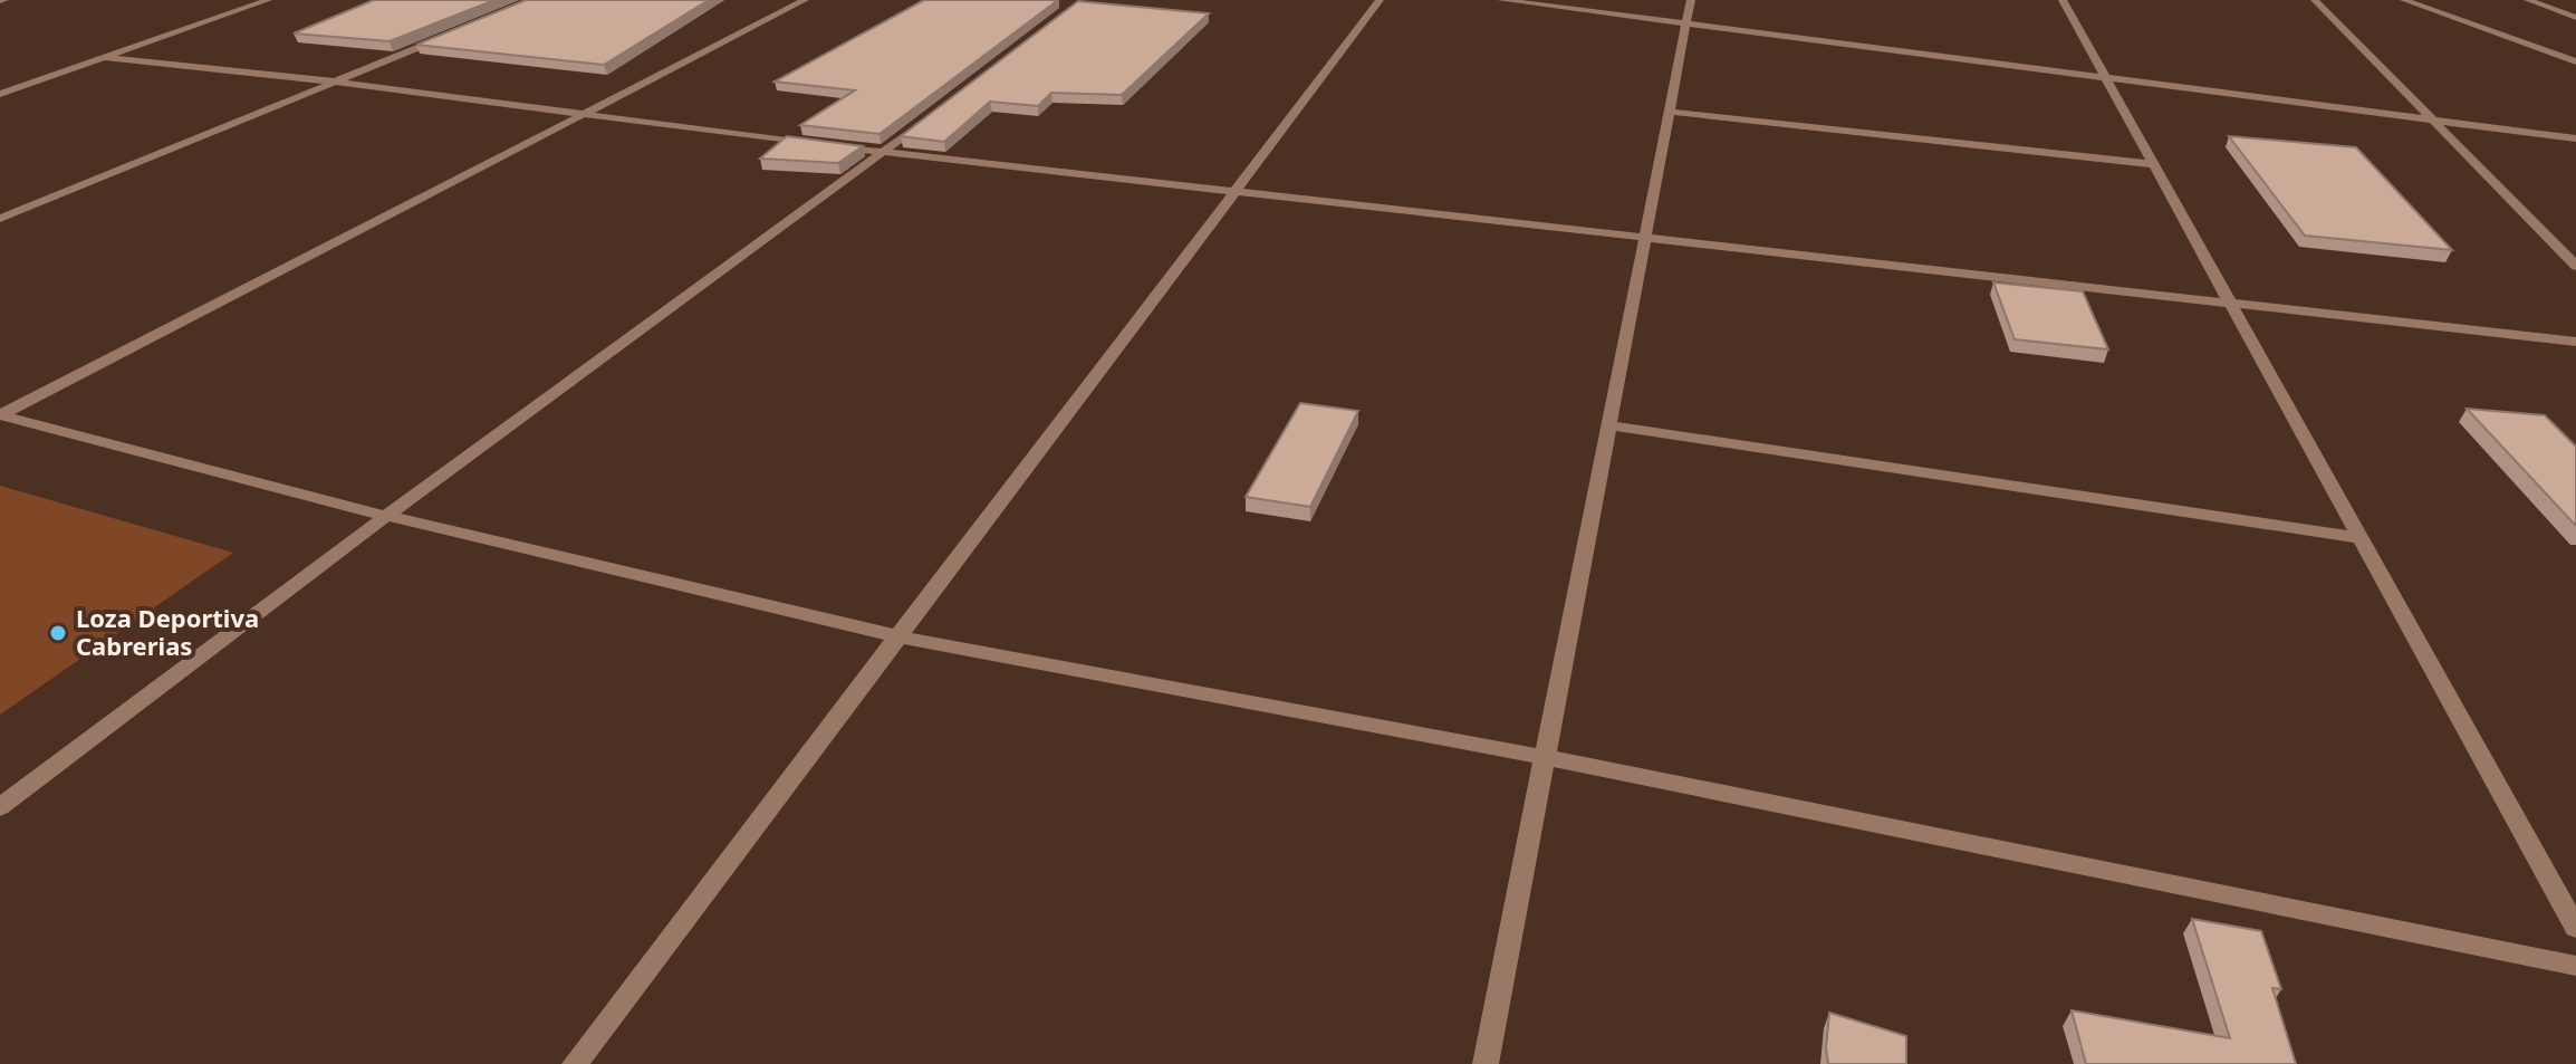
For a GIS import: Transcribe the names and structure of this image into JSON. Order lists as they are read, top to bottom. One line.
{"places":["Loza Deportiva Cabrerias"]}
